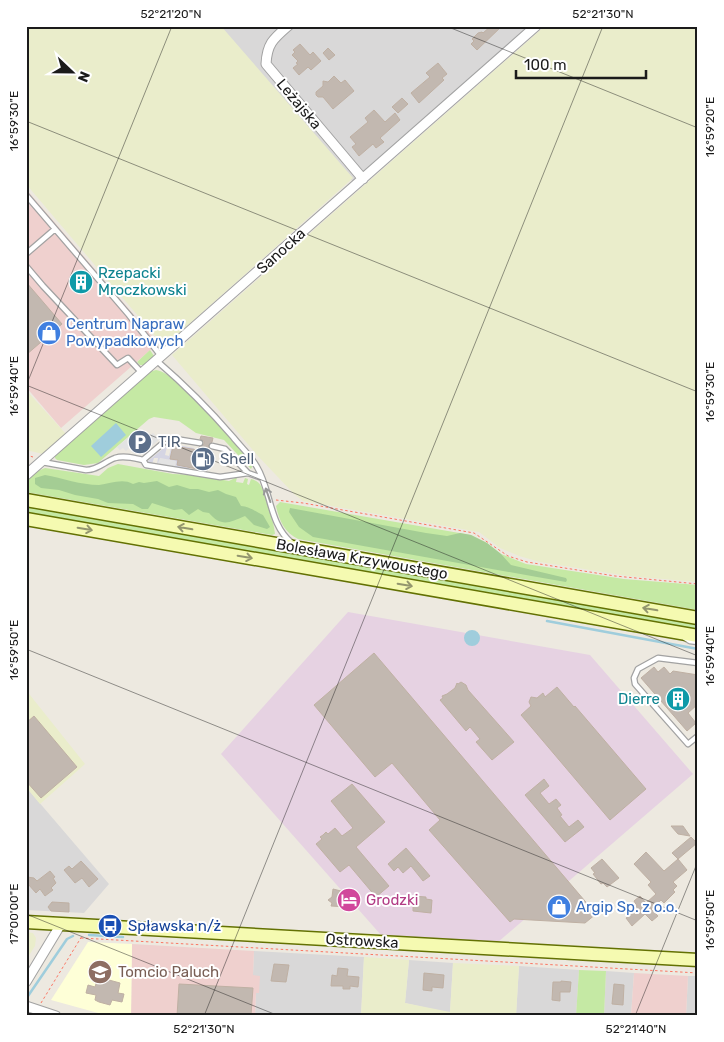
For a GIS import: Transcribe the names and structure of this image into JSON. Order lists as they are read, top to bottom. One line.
{"streets":{"main road":["Bolesława Krzywoustego","Ostrowska"],"street":["Leżajska","Sanocka"]},"crossings":[["Leżajska","Sanocka"]],"places":{"building":["Rzepacki Mroczkowski","Dierre"],"shop":["Centrum Napraw Powypadkowych","Argip Sp. z o.o."],"parking":["TIR"],"fuel station":["Shell"],"hotel":["Grodzki"],"bus stop":["Spławska n/ż"],"school or university":["Tomcio Paluch"]},"scale_bar":"100 m","north":"right","coordinates":["52°21'20\"N","52°21'30\"N","16°59'30\"E","16°59'20\"E","16°59'40\"E","16°59'50\"E","17°00'00\"E","52°21'40\"N"]}
